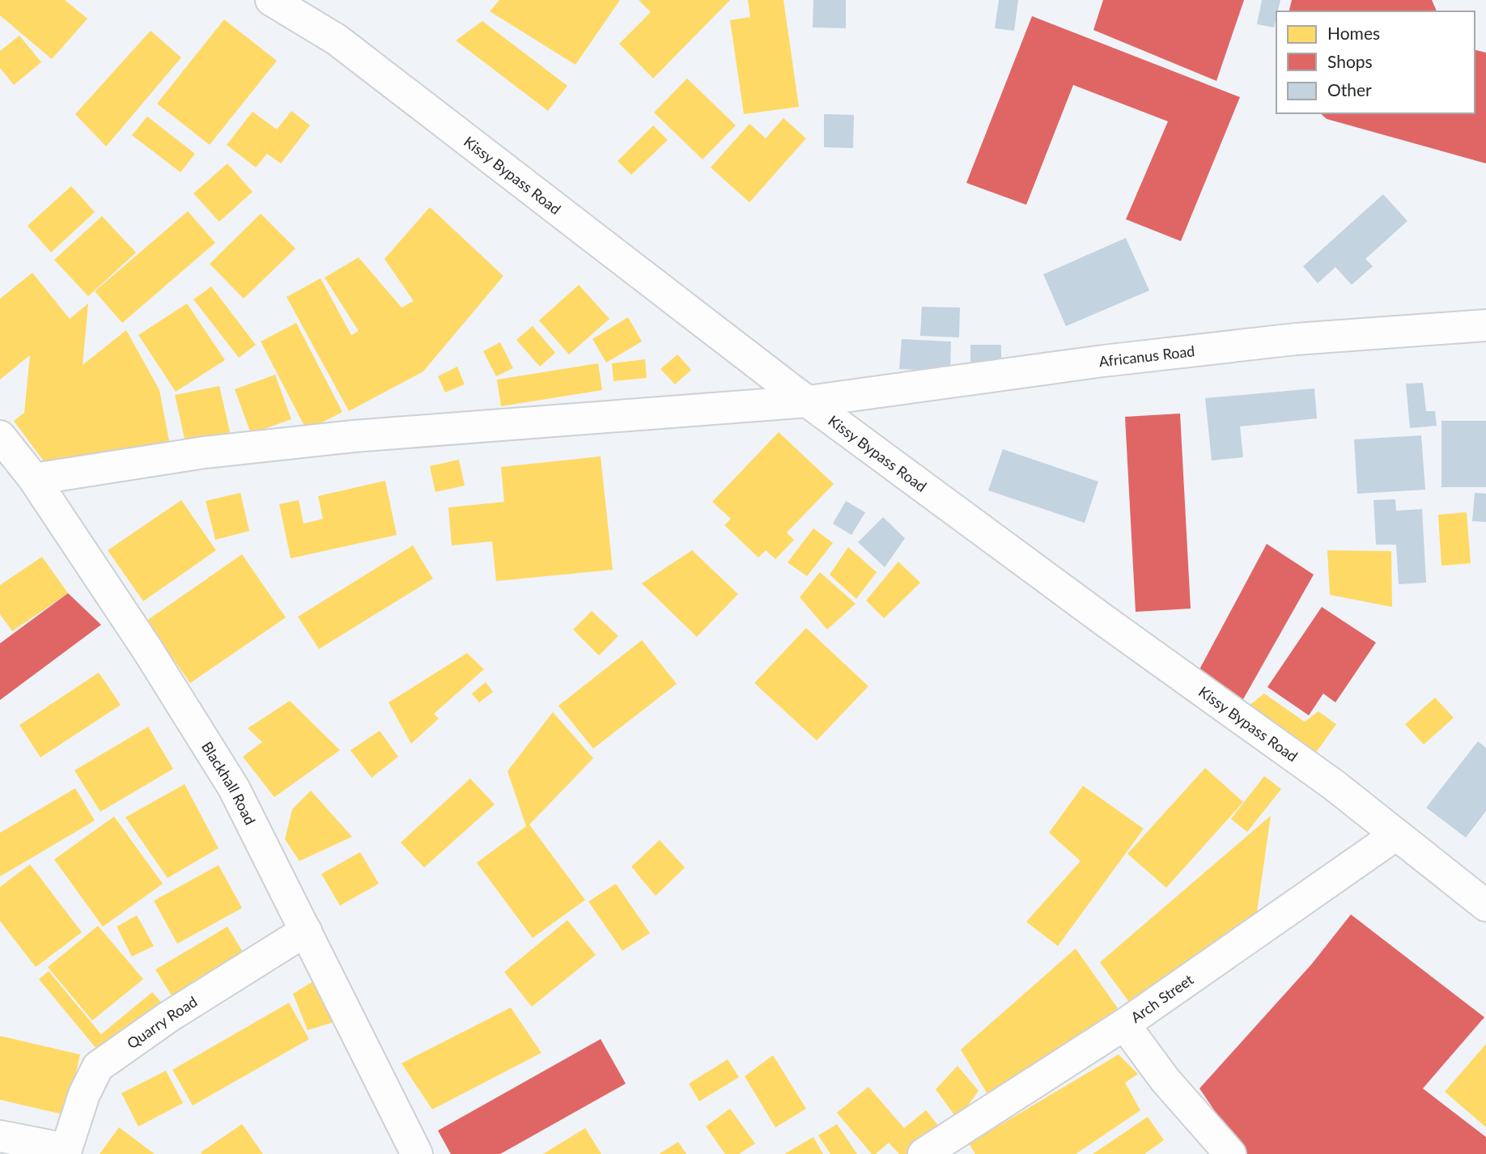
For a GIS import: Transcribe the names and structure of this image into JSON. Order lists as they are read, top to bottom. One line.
{"streets":{"street":["Kissy Bypass Road","Africanus Road","Blackhall Road","Arch Street","Quarry Road"]},"crossings":[["Kissy Bypass Road","Africanus Road"],["Kissy Bypass Road","Arch Street"],["Africanus Road","Blackhall Road"],["Blackhall Road","Quarry Road"]],"legend":["Homes","Shops","Other"]}
